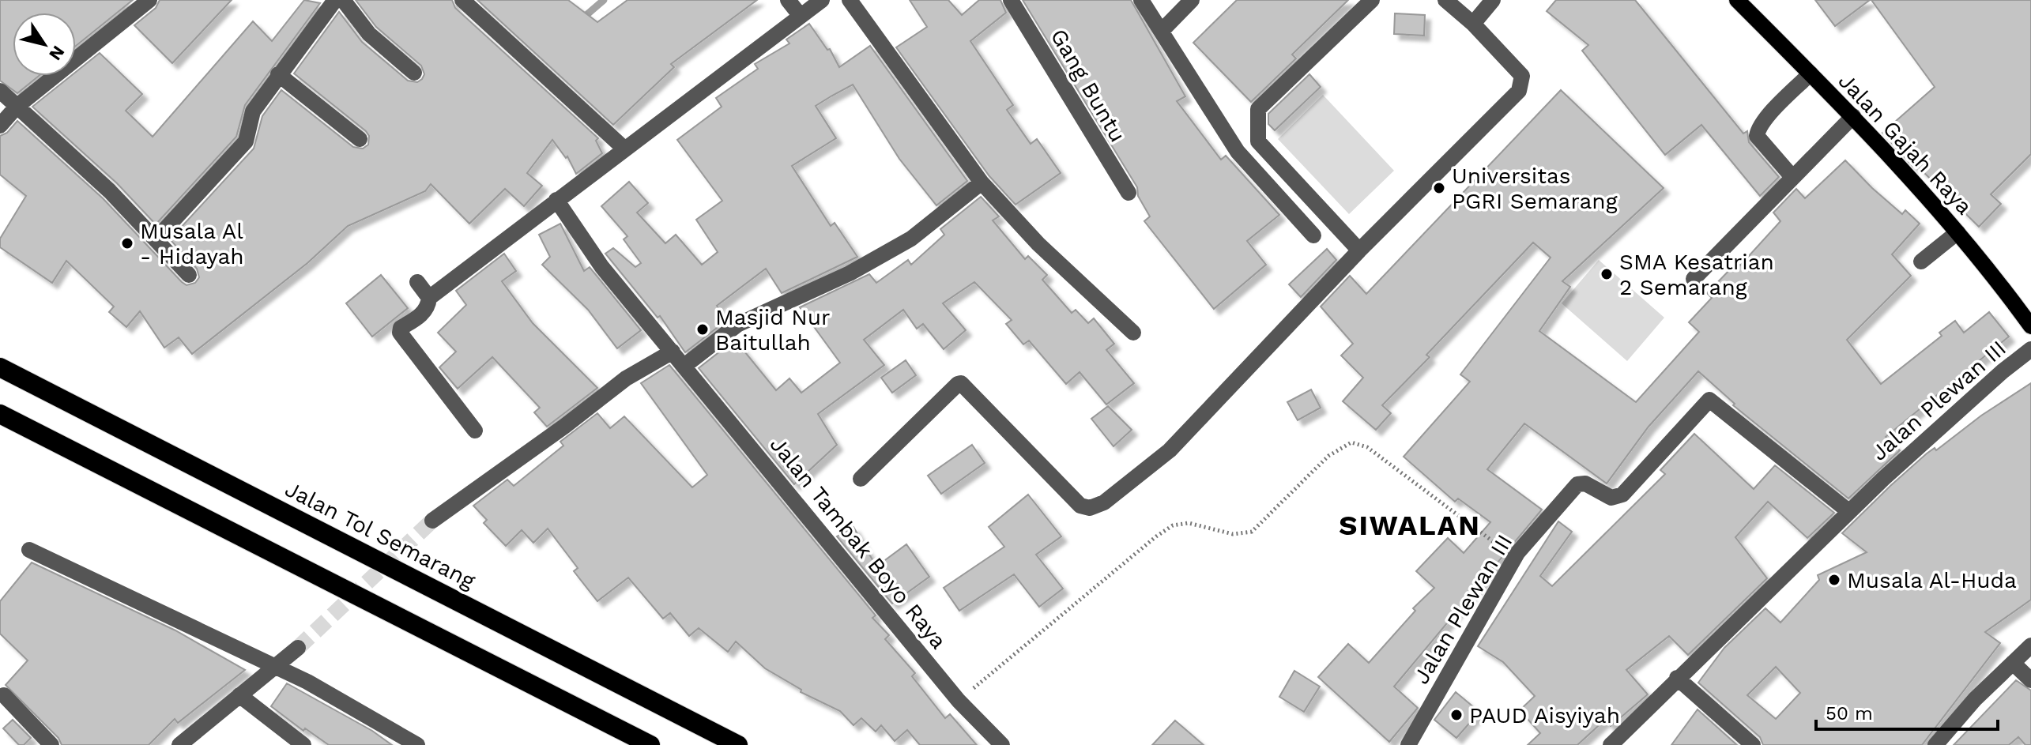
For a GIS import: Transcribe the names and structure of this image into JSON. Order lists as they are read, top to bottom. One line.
{"streets":{"highway":["Jalan Tol Semarang"],"main road":["Jalan Gajah Raya"],"street":["Gang Buntu","Jalan Plewan III","Jalan Tambak Boyo Raya"]},"districts":["SIWALAN"],"places":["Universitas PGRI Semarang","Musala Al - Hidayah","SMA Kesatrian 2 Semarang","Masjid Nur Baitullah","Musala Al-Huda","PAUD Aisyiyah"],"scale_bar":"50 m","north":"bottom right"}
